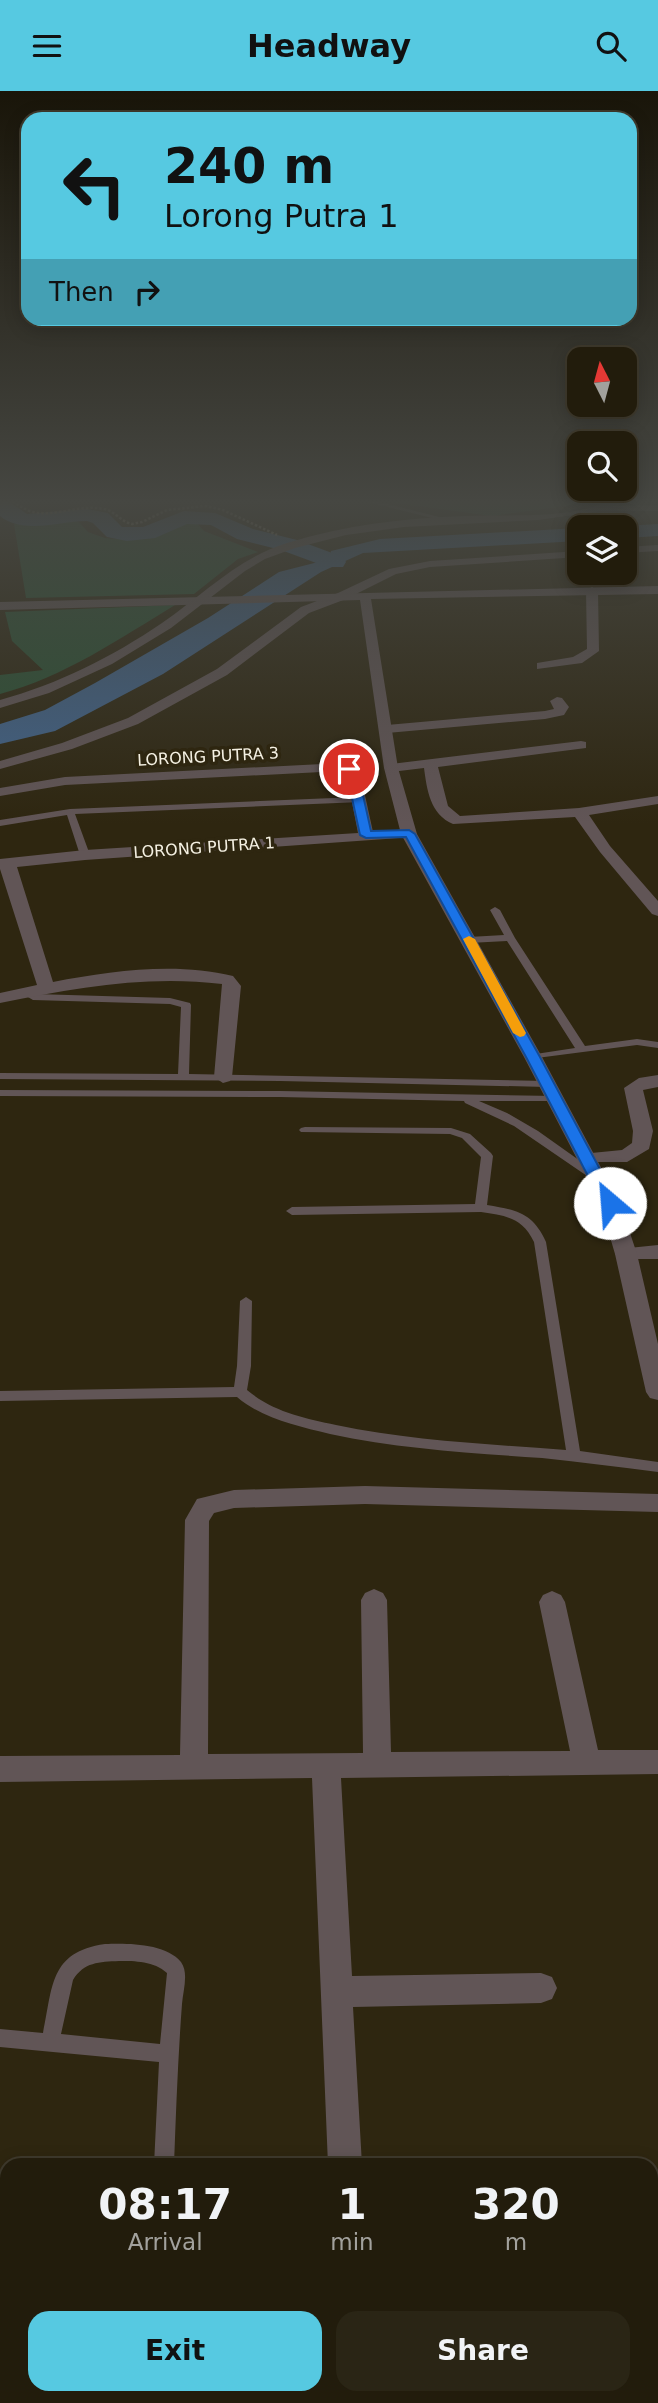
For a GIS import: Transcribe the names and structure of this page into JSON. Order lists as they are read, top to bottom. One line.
{"streets":{"street":["LORONG PUTRA 3","LORONG PUTRA 1"]},"crossings":[["LORONG PUTRA 3","LORONG PUTRA 1"]],"north":"top","page":{"header":"Headway","turn":["240 m","Lorong Putra 1"],"then":"Then","eta":["08:17","Arrival","1","min","320","m"],"buttons":["Exit","Share"]}}
